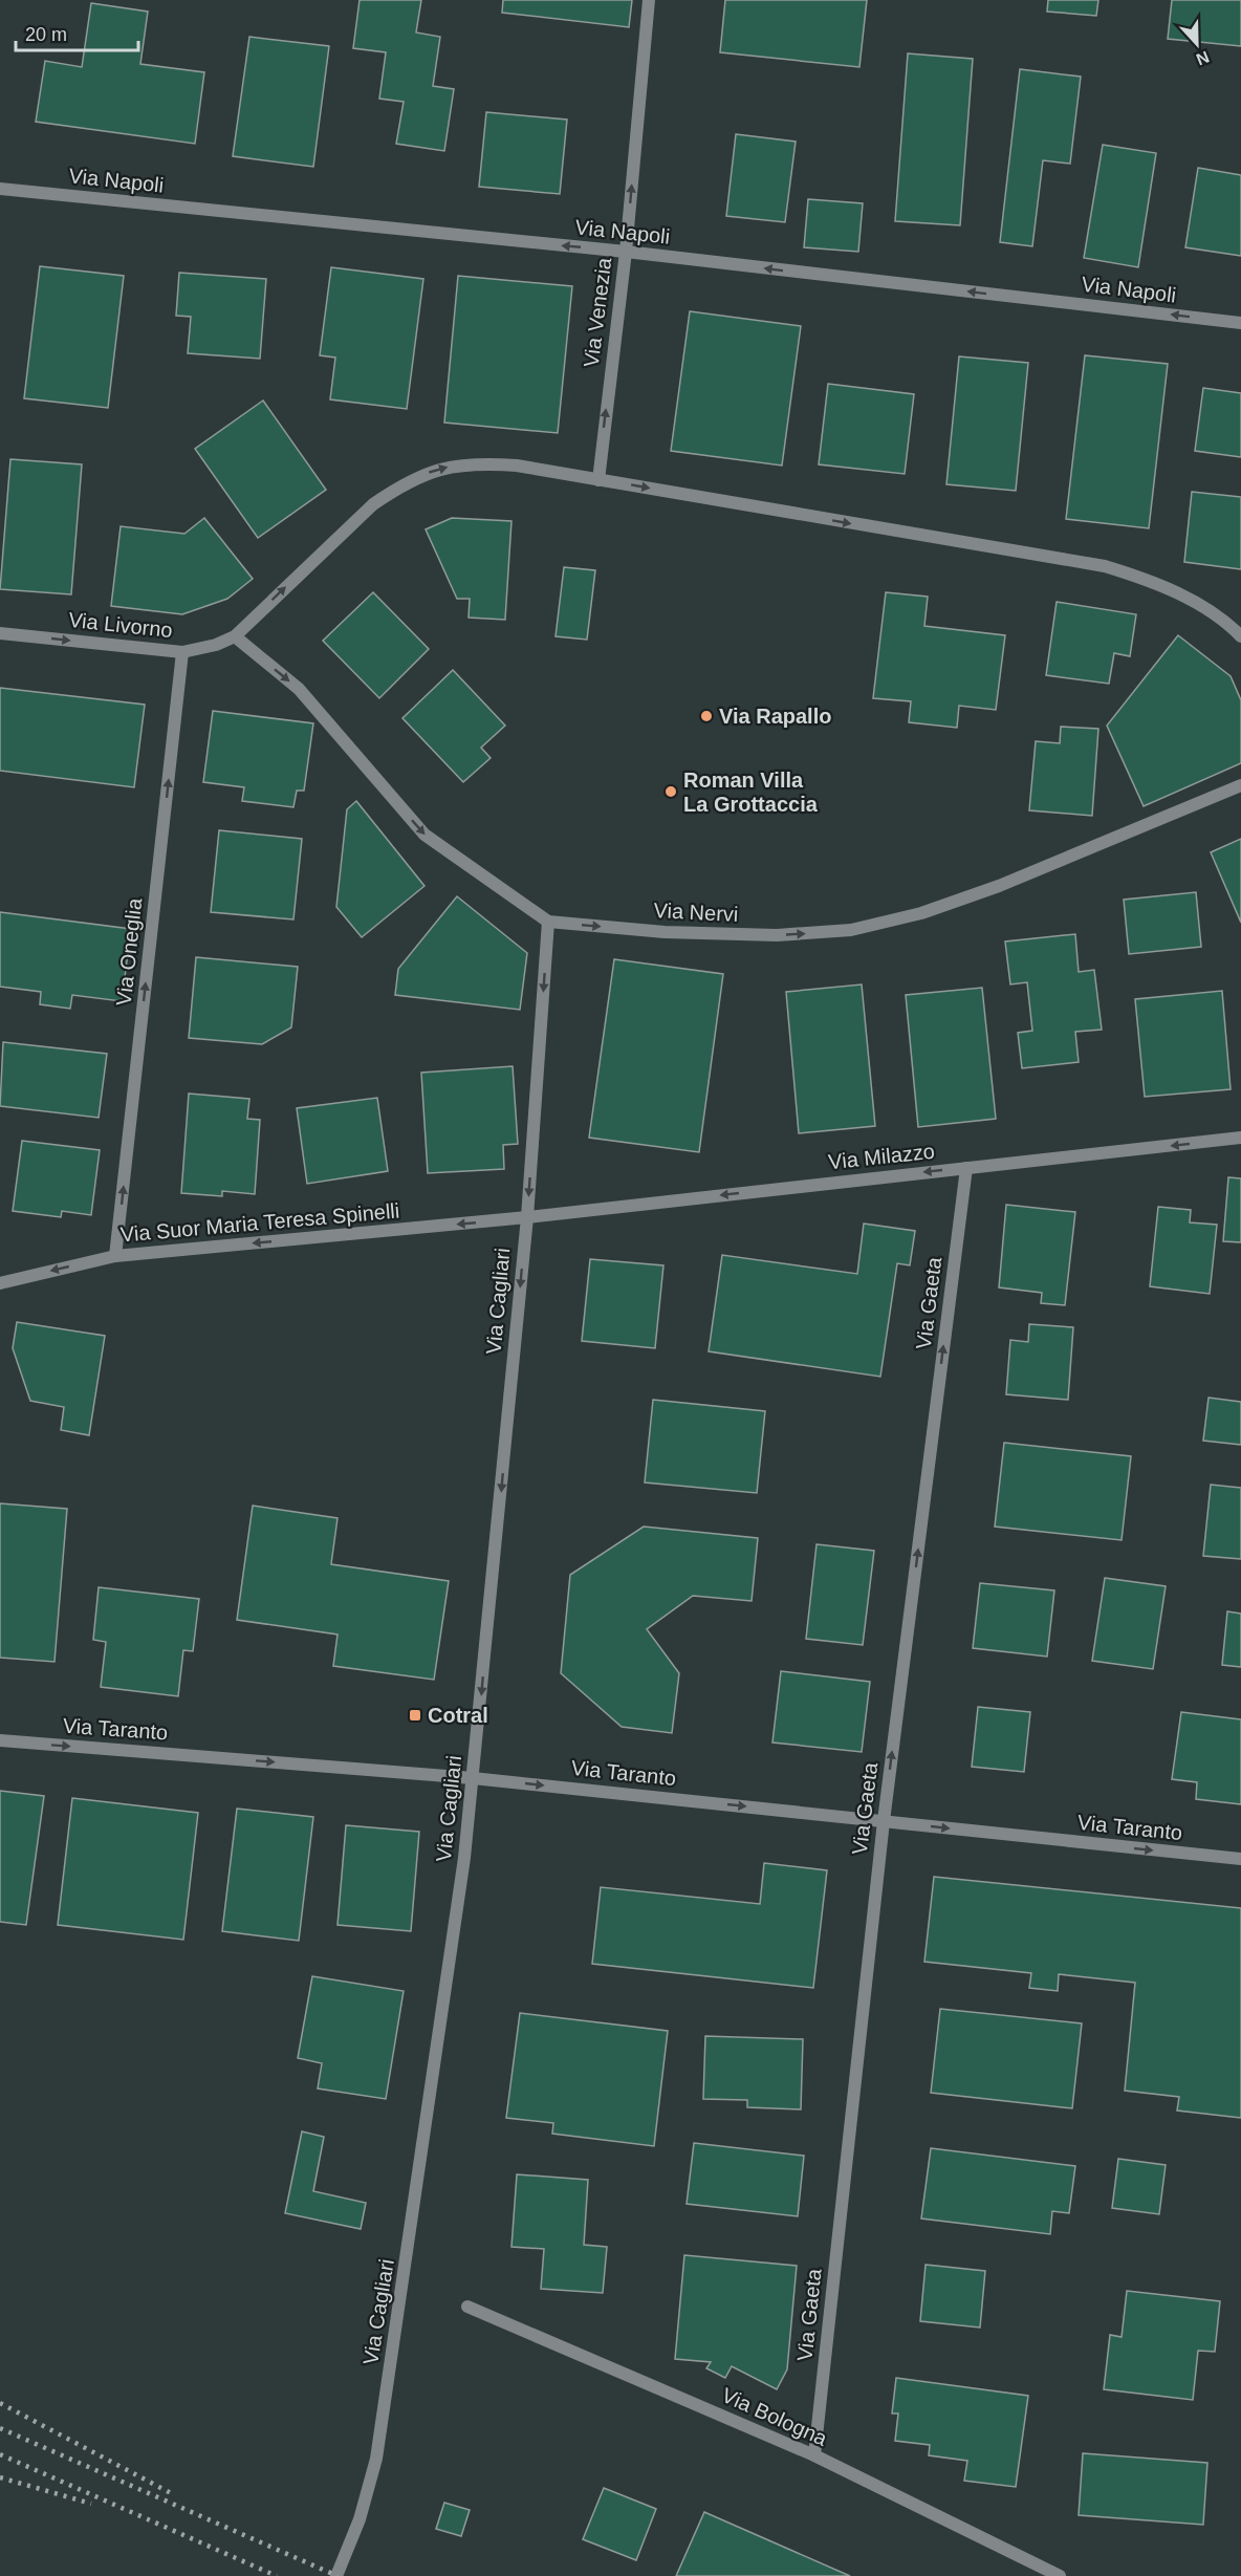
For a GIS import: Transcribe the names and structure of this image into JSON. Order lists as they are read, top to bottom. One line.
{"streets":{"street":["Via Napoli","Via Venezia","Via Livorno","Via Nervi","Via Oneglia","Via Milazzo","Via Suor Maria Teresa Spinelli","Via Cagliari","Via Gaeta","Via Taranto","Via Bologna"]},"crossings":[["Via Napoli","Via Venezia"],["Via Livorno","Via Nervi"],["Via Livorno","Via Oneglia"],["Via Nervi","Via Cagliari"],["Via Oneglia","Via Suor Maria Teresa Spinelli"],["Via Milazzo","Via Suor Maria Teresa Spinelli"],["Via Milazzo","Via Cagliari"],["Via Milazzo","Via Gaeta"],["Via Suor Maria Teresa Spinelli","Via Cagliari"],["Via Cagliari","Via Taranto"],["Via Gaeta","Via Taranto"],["Via Gaeta","Via Bologna"]],"one_way":["Via Napoli","Via Venezia","Via Livorno","Via Nervi","Via Oneglia","Via Milazzo","Via Suor Maria Teresa Spinelli","Via Cagliari","Via Gaeta","Via Taranto"],"places":{"other":["Via Rapallo","Roman Villa La Grottaccia"],"transit":["Cotral"]},"scale_bar":"20 m","north":"bottom"}
